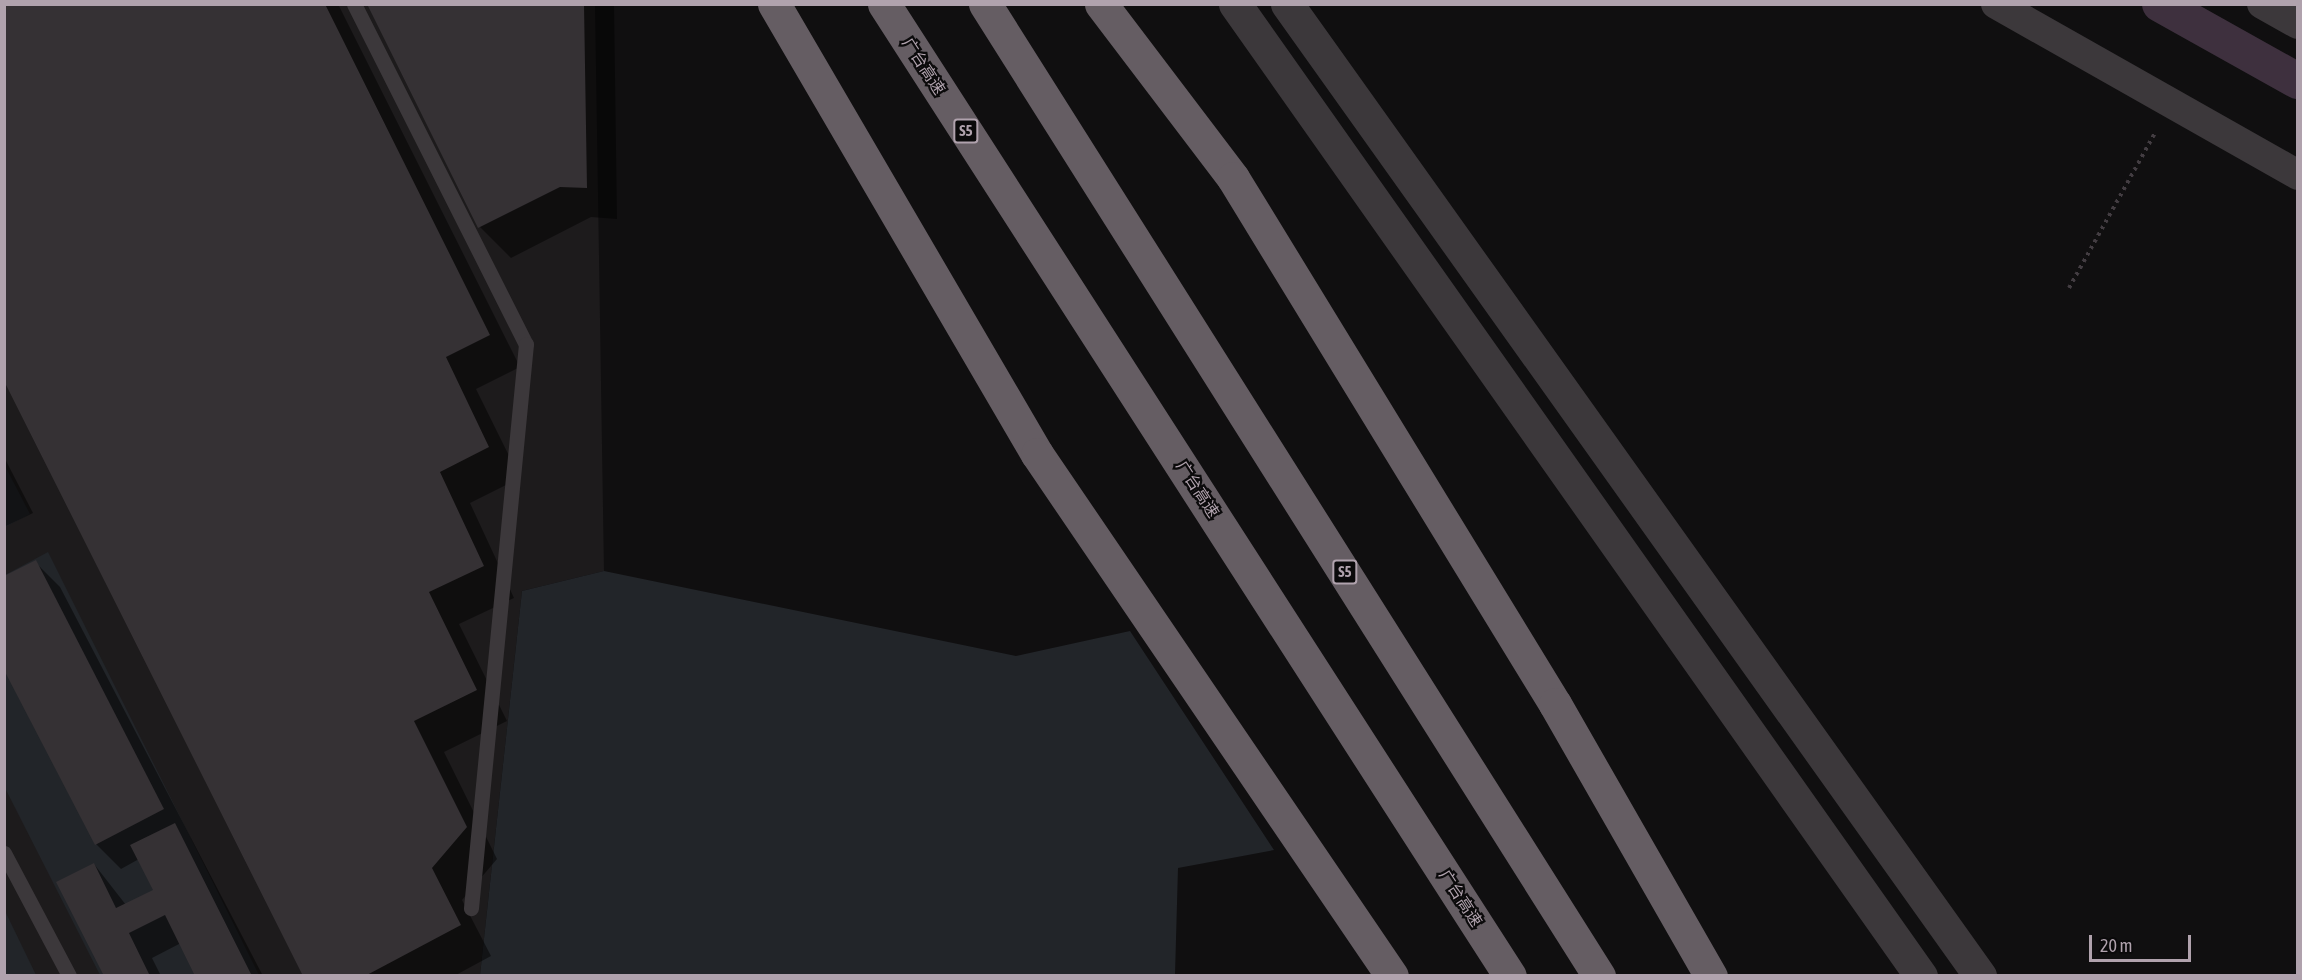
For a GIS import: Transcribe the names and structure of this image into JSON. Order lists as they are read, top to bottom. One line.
{"streets":{"highway":["广台高速","S5"]},"scale_bar":"20 m"}
